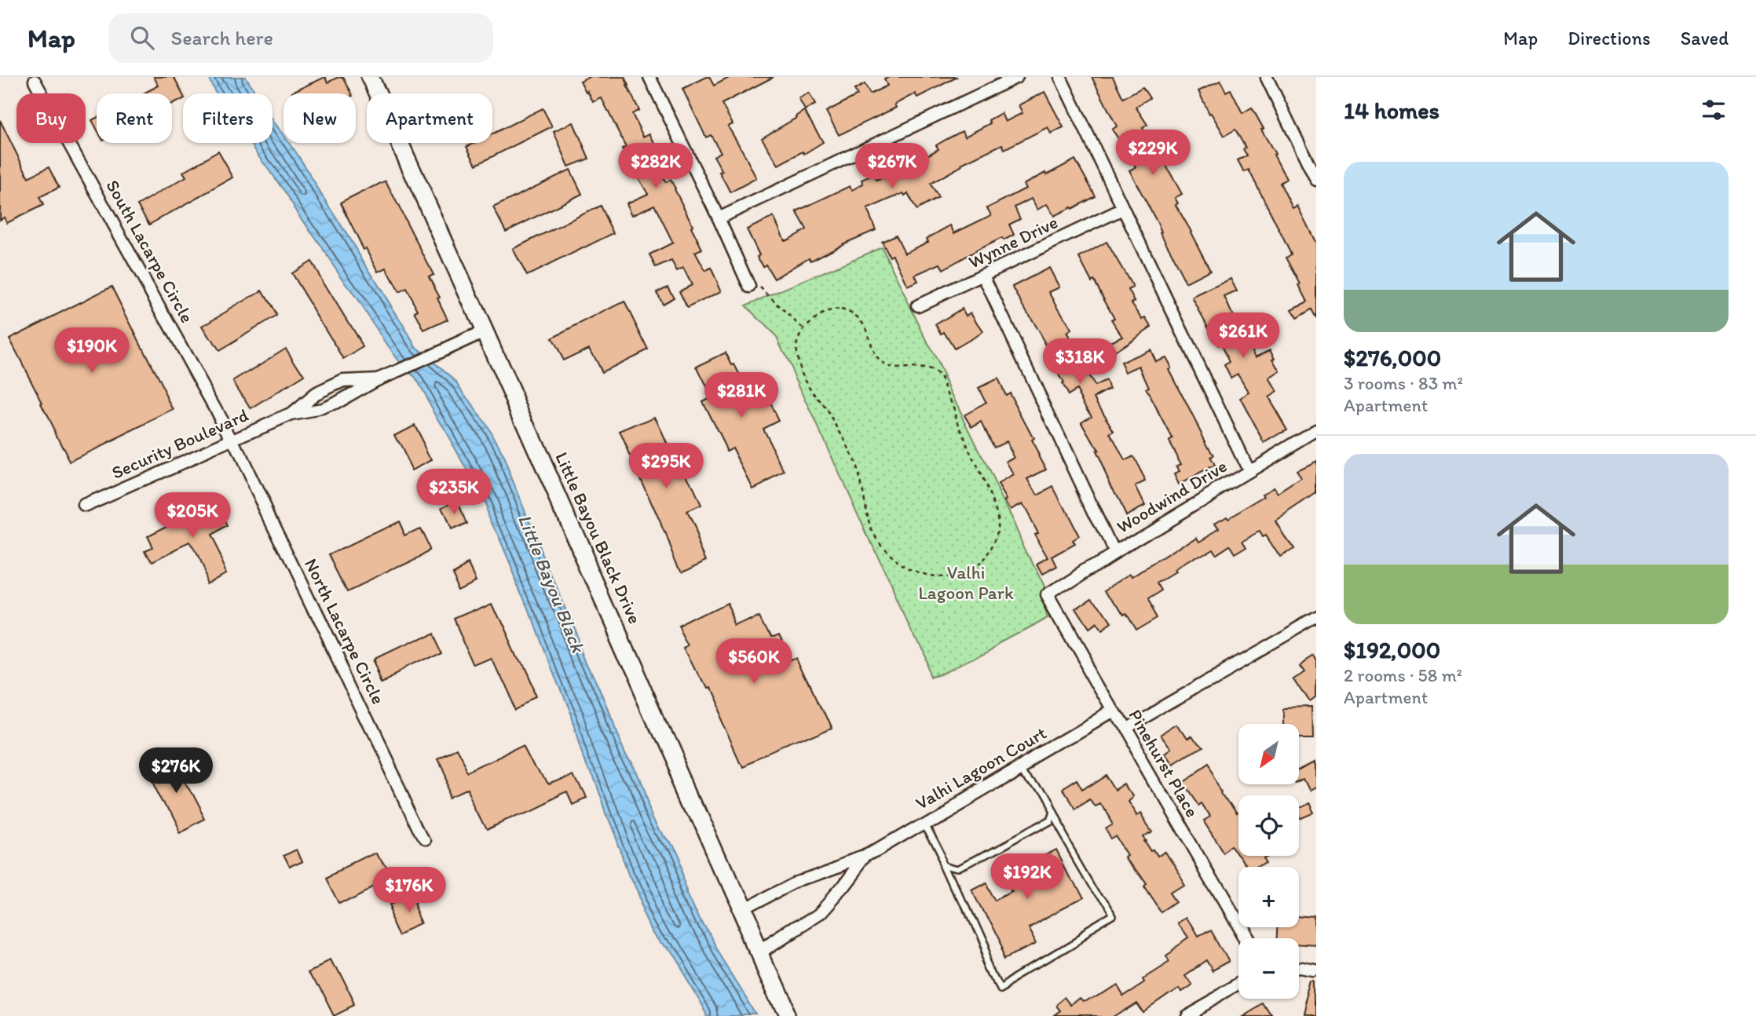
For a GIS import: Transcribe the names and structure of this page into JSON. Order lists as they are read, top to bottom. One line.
{"streets":{"main road":["Little Bayou Black Drive"],"street":["Wynne Drive","South Lacarpe Circle","Security Boulevard","Woodwind Drive","North Lacarpe Circle","Pinehurst Place","Valhi Lagoon Court"]},"crossings":[["South Lacarpe Circle","Security Boulevard"],["South Lacarpe Circle","North Lacarpe Circle"],["Security Boulevard","Little Bayou Black Drive"],["Security Boulevard","North Lacarpe Circle"],["Woodwind Drive","Pinehurst Place"],["Little Bayou Black Drive","Valhi Lagoon Court"],["Pinehurst Place","Valhi Lagoon Court"]],"water":["Little Bayou Black"],"parks":["Valhi Lagoon Park"],"north":"bottom left","page":{"header":"Map","search":"Search here","nav":["Map","Directions","Saved"],"heading":"14 homes","chip":["Buy","Rent","Filters","New","Apartment"],"price":["$229K","$282K","$267K","$261K","$190K","$318K","$281K","$295K","$235K","$205K","$560K","$276K","$192K","$176K"],"list":[{"name":"$276,000","note":"3 rooms · 83 m² · Apartment"},{"name":"$192,000","note":"2 rooms · 58 m² · Apartment"}],"map_buttons":["+","−"]}}
